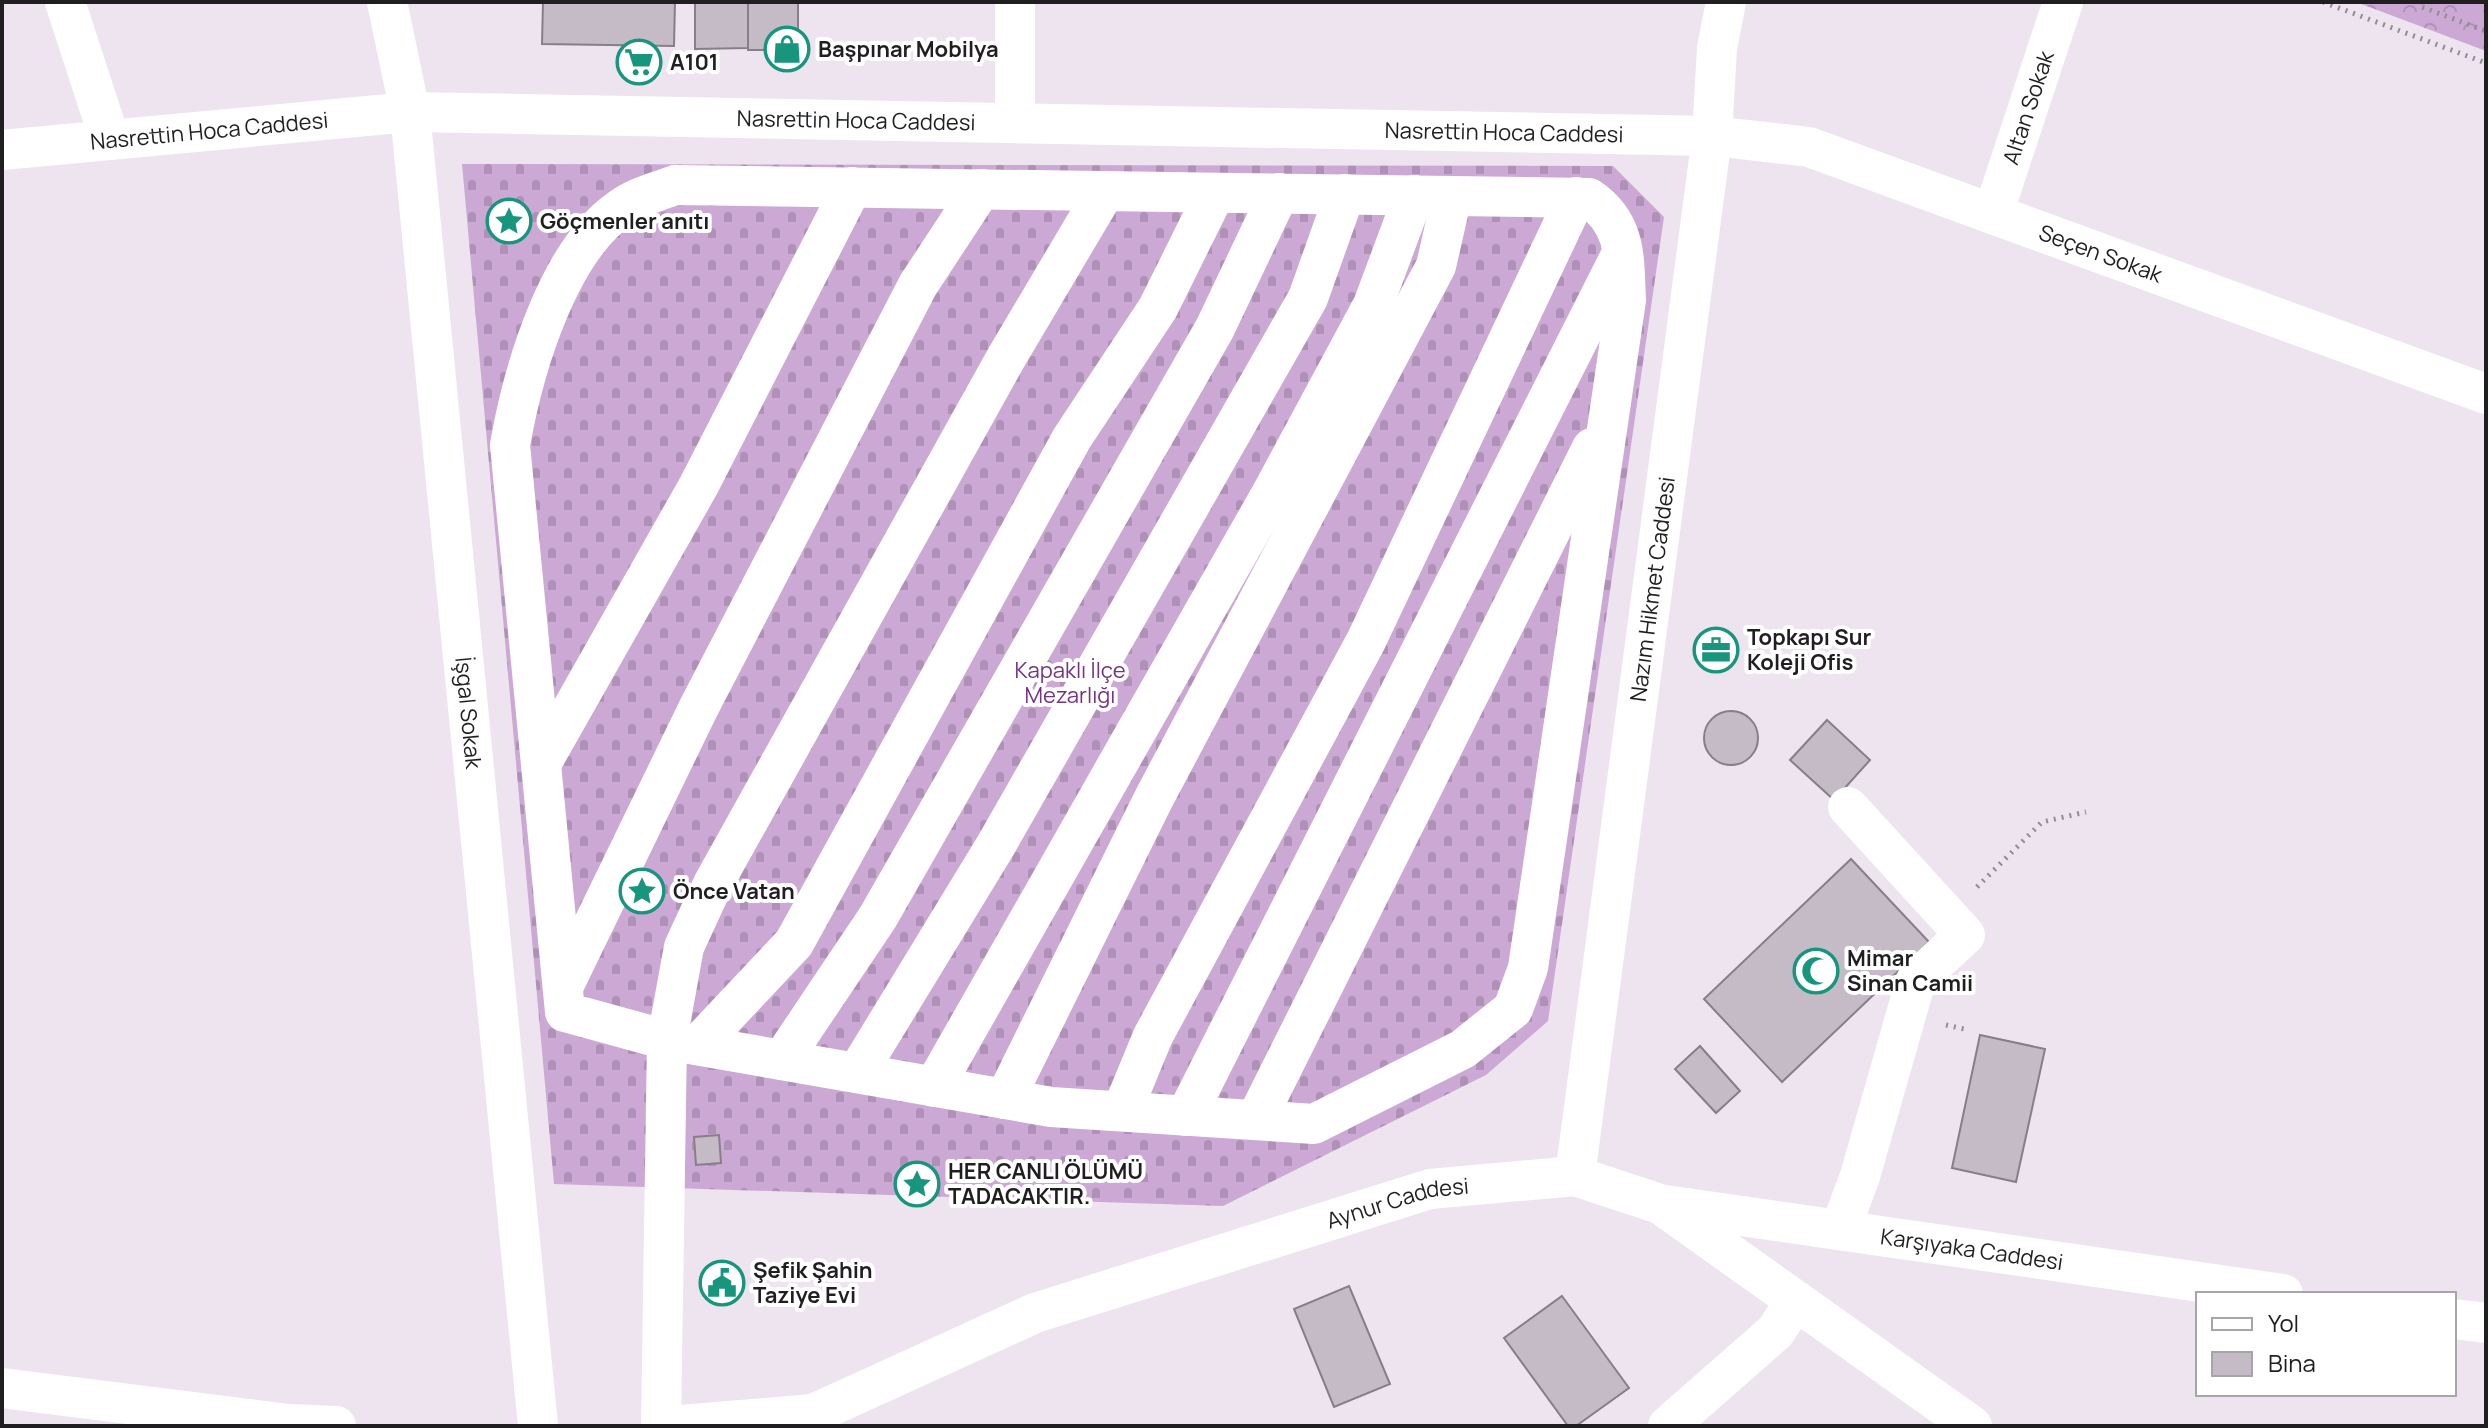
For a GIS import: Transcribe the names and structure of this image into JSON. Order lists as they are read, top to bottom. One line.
{"streets":{"street":["Altan Sokak","Nasrettin Hoca Caddesi","Seçen Sokak","Nazım Hikmet Caddesi","İşgal Sokak","Aynur Caddesi","Karşıyaka Caddesi"]},"crossings":[["Altan Sokak","Seçen Sokak"],["Nasrettin Hoca Caddesi","Seçen Sokak"],["Nasrettin Hoca Caddesi","Nazım Hikmet Caddesi"],["Nasrettin Hoca Caddesi","İşgal Sokak"],["Seçen Sokak","Nazım Hikmet Caddesi"],["Nazım Hikmet Caddesi","Aynur Caddesi"],["Aynur Caddesi","Karşıyaka Caddesi"]],"parks":["Kapaklı İlçe Mezarlığı"],"places":{"shop":["Başpınar Mobilya"],"supermarket":["A101"],"place":["Göçmenler anıtı","Önce Vatan","HER CANLI ÖLÜMÜ TADACAKTIR."],"office":["Topkapı Sur Koleji Ofis"],"mosque":["Mimar Sinan Camii"],"public building":["Şefik Şahin Taziye Evi"]},"legend":["Yol","Bina"]}
